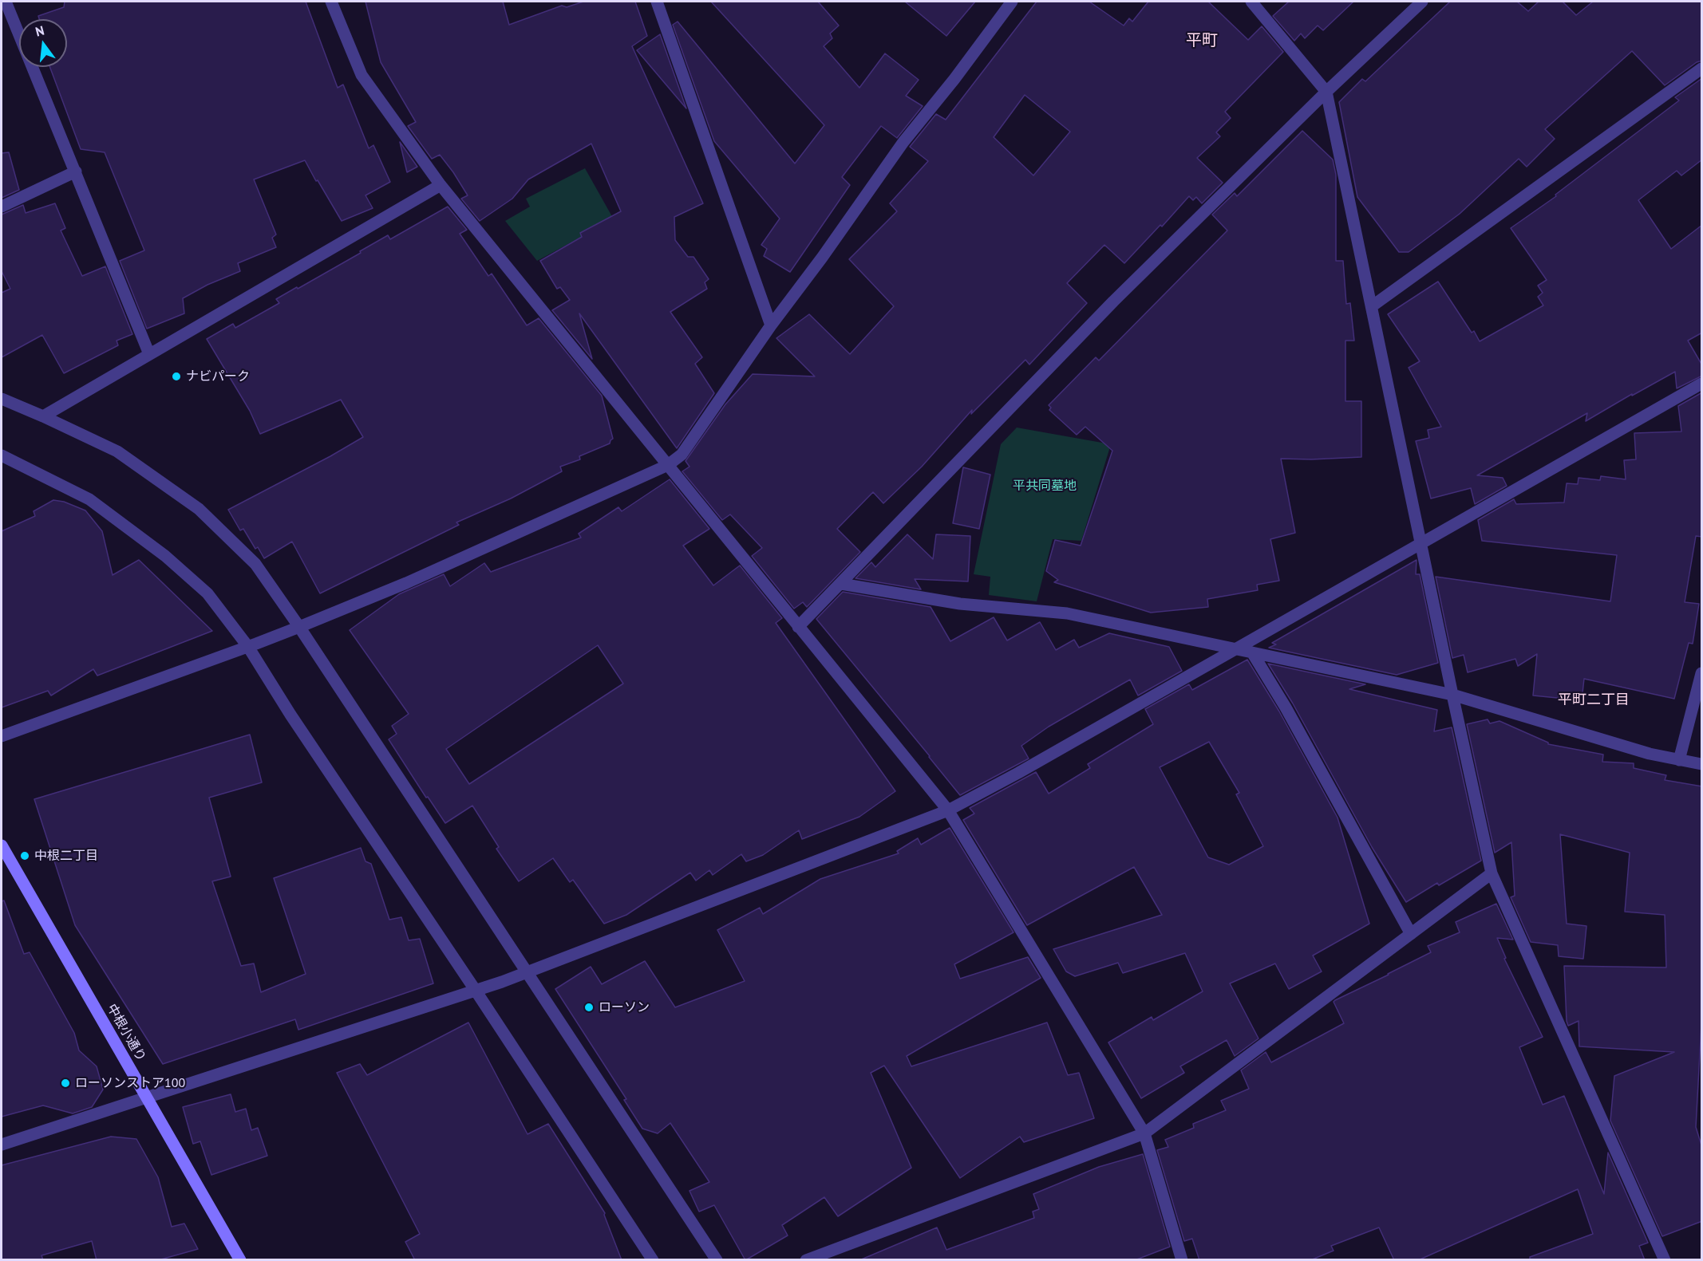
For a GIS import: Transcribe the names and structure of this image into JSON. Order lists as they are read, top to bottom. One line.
{"streets":{"street":["中根小通り"]},"districts":["平町","平町二丁目"],"parks":["平共同墓地"],"places":["ナビパーク","中根二丁目","ローソン","ローソンストア100"],"north":"top"}
